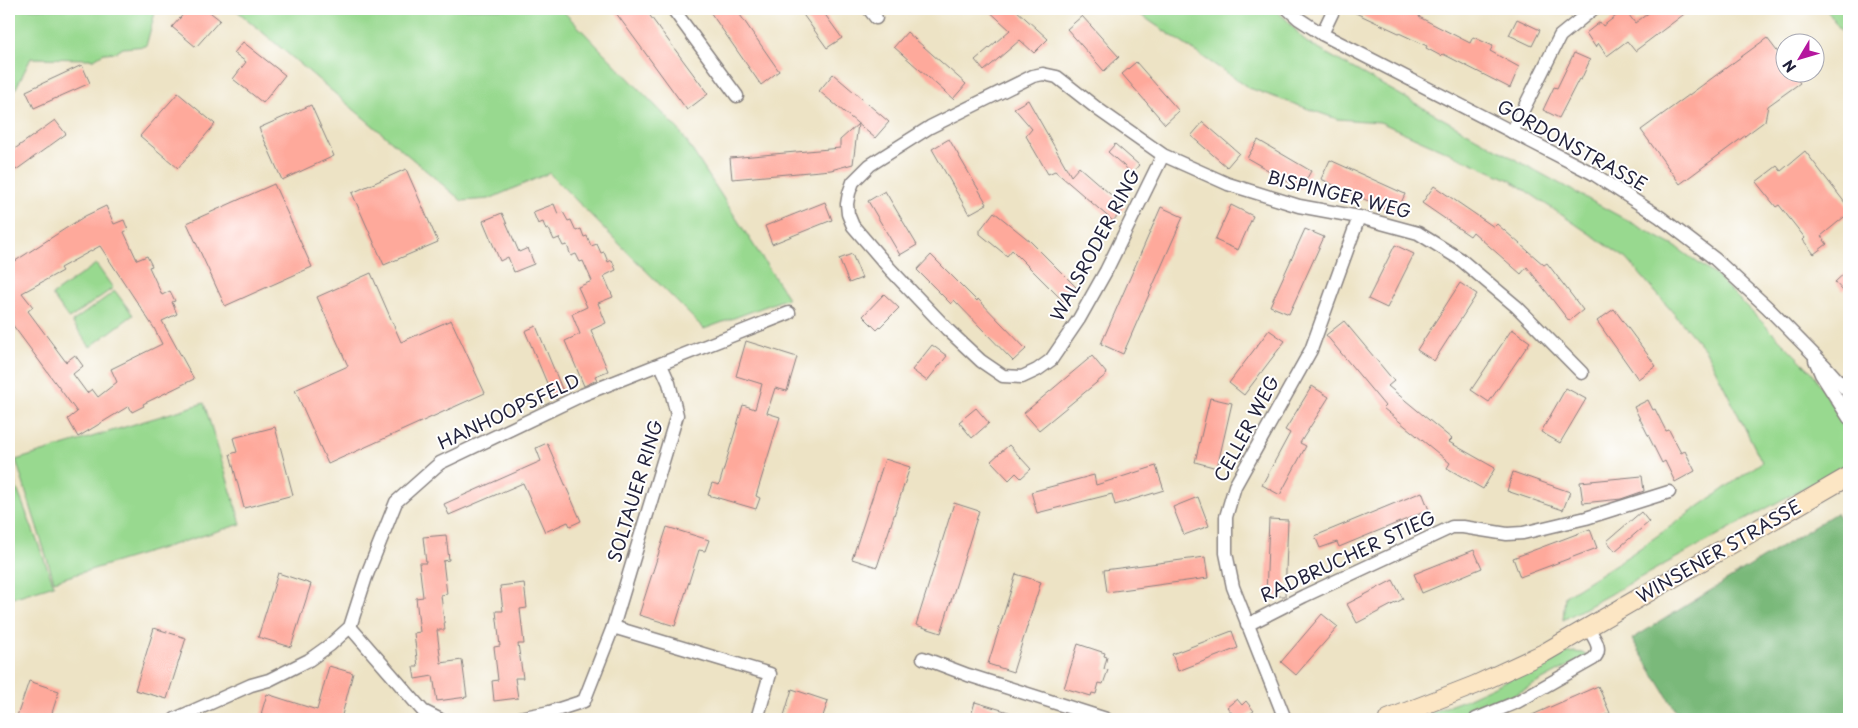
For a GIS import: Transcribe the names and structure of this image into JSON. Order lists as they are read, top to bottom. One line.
{"streets":{"main road":["WINSENER STRASSE"],"street":["GORDONSTRASSE","BISPINGER WEG","WALSRODER RING","HANHOOPSFELD","CELLER WEG","SOLTAUER RING","RADBRUCHER STIEG"]},"crossings":[["BISPINGER WEG","WALSRODER RING"],["BISPINGER WEG","CELLER WEG"],["HANHOOPSFELD","SOLTAUER RING"],["CELLER WEG","RADBRUCHER STIEG"]],"north":"bottom left"}
